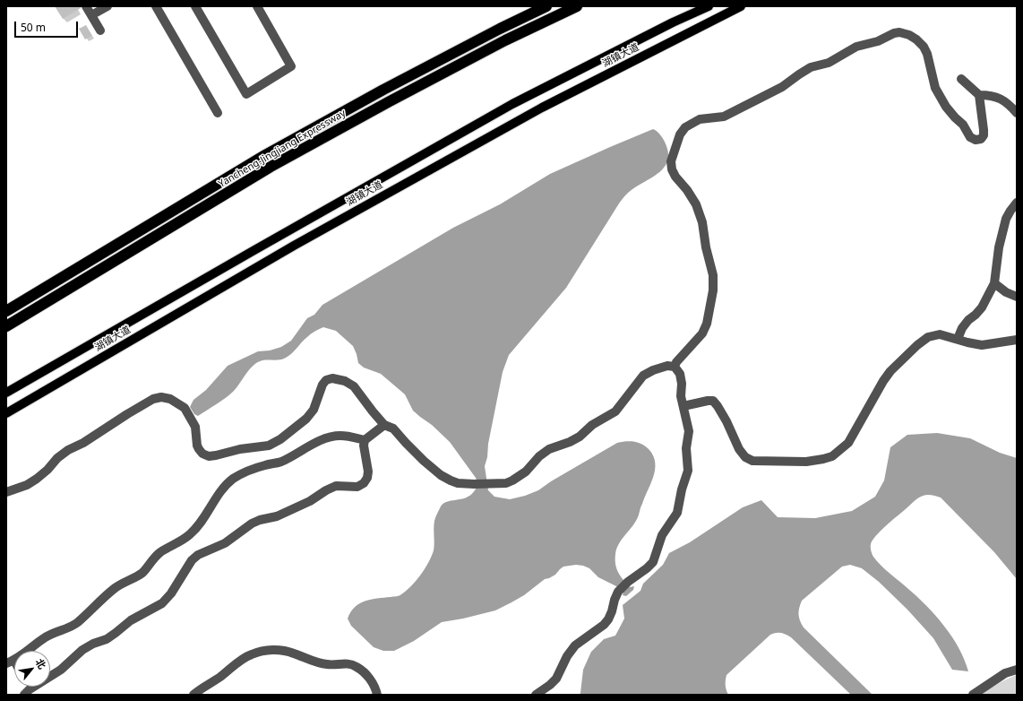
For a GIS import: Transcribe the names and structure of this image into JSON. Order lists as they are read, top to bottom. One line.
{"streets":{"highway":["Yancheng-Jingjiang Expressway"],"main road":["湖镇大道"]},"scale_bar":"50 m","north":"top right"}
